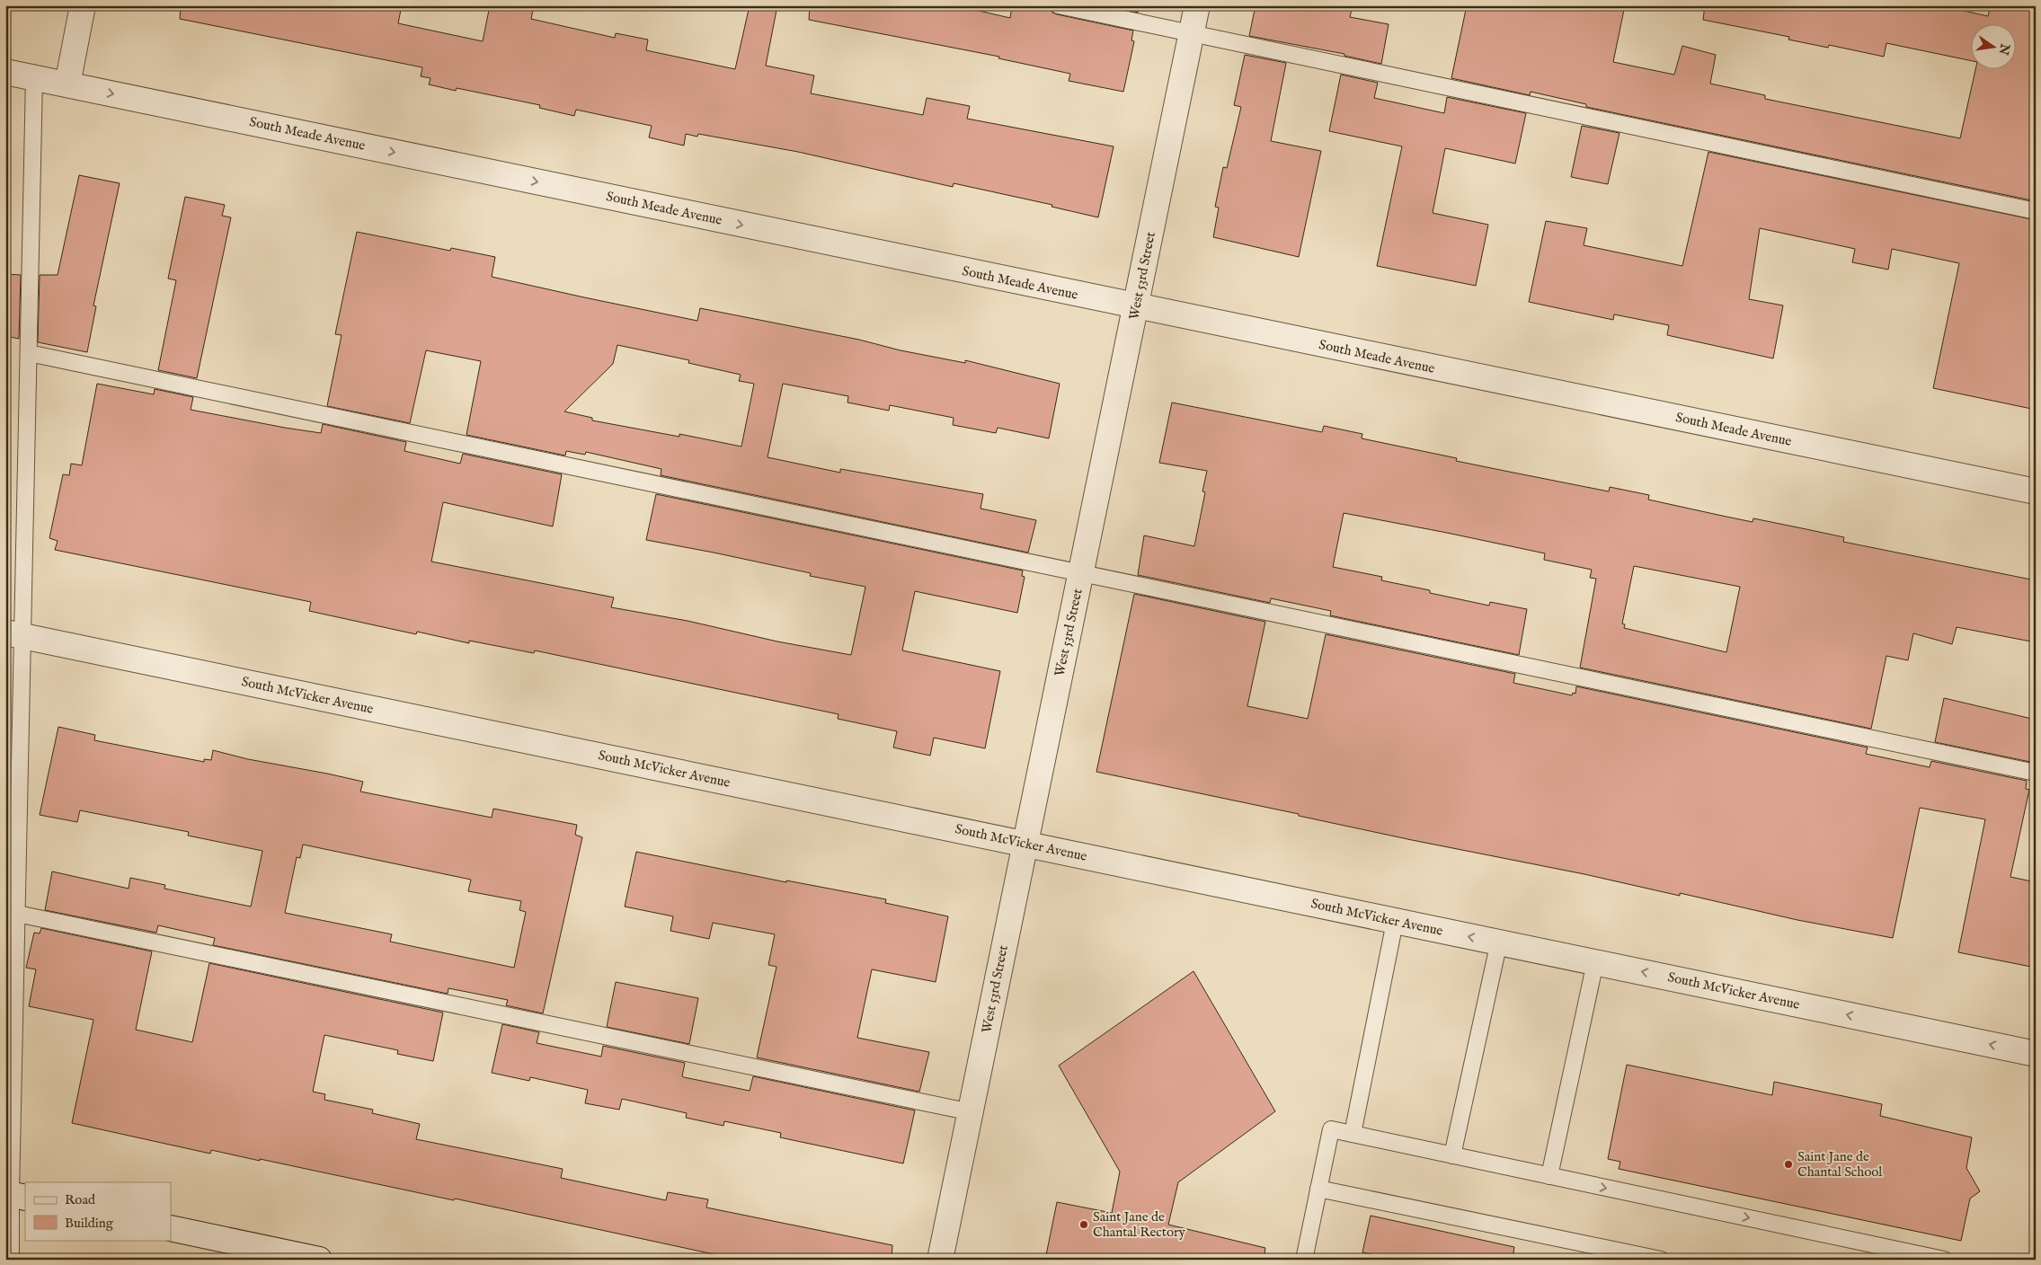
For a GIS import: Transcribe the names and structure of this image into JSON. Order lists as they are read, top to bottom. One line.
{"streets":{"street":["South Meade Avenue","West 53rd Street","South McVicker Avenue"]},"crossings":[["South Meade Avenue","West 53rd Street"],["West 53rd Street","South McVicker Avenue"]],"one_way":["South Meade Avenue"],"places":["Saint Jane de Chantal School","Saint Jane de Chantal Rectory"],"legend":["Road","Building"],"north":"right"}
